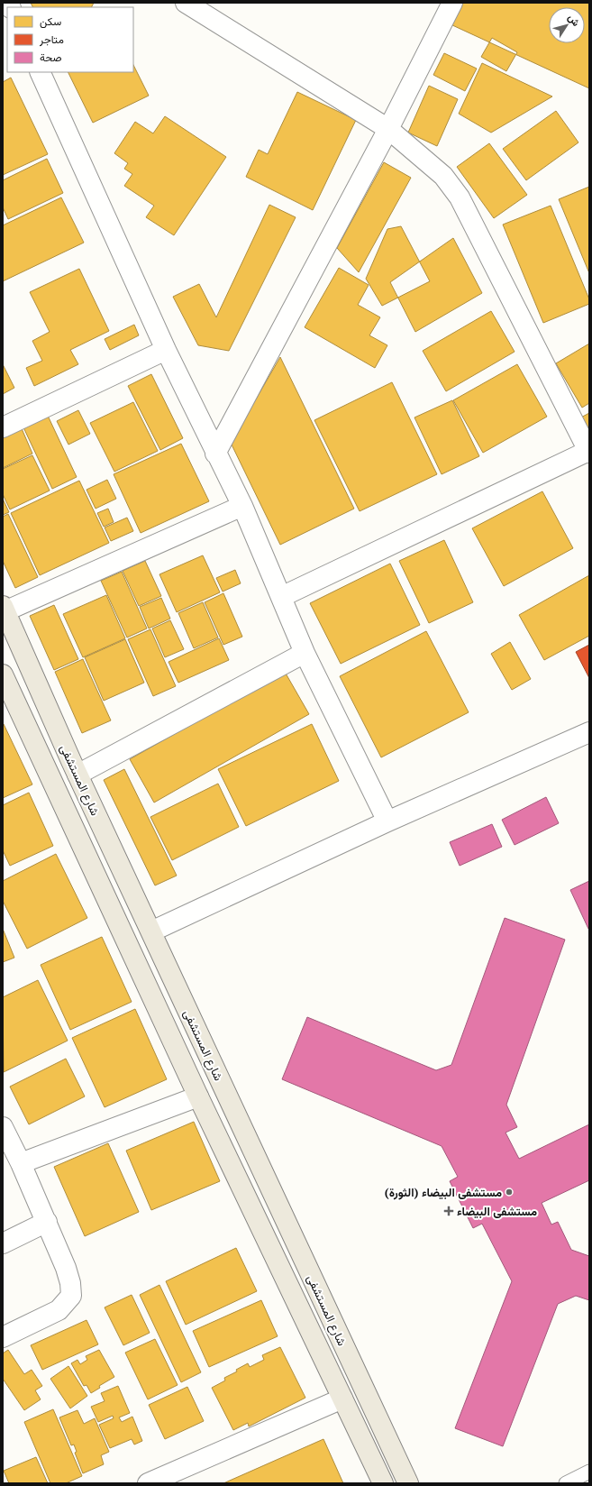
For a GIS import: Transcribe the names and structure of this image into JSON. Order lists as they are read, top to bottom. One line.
{"streets":{"main road":["شارع المستشفى"]},"places":{"other":["مستشفى البيضاء (الثورة)"],"health":["مستشفى البيضاء"]},"legend":["سكن","متاجر","صحة"],"north":"top right"}
